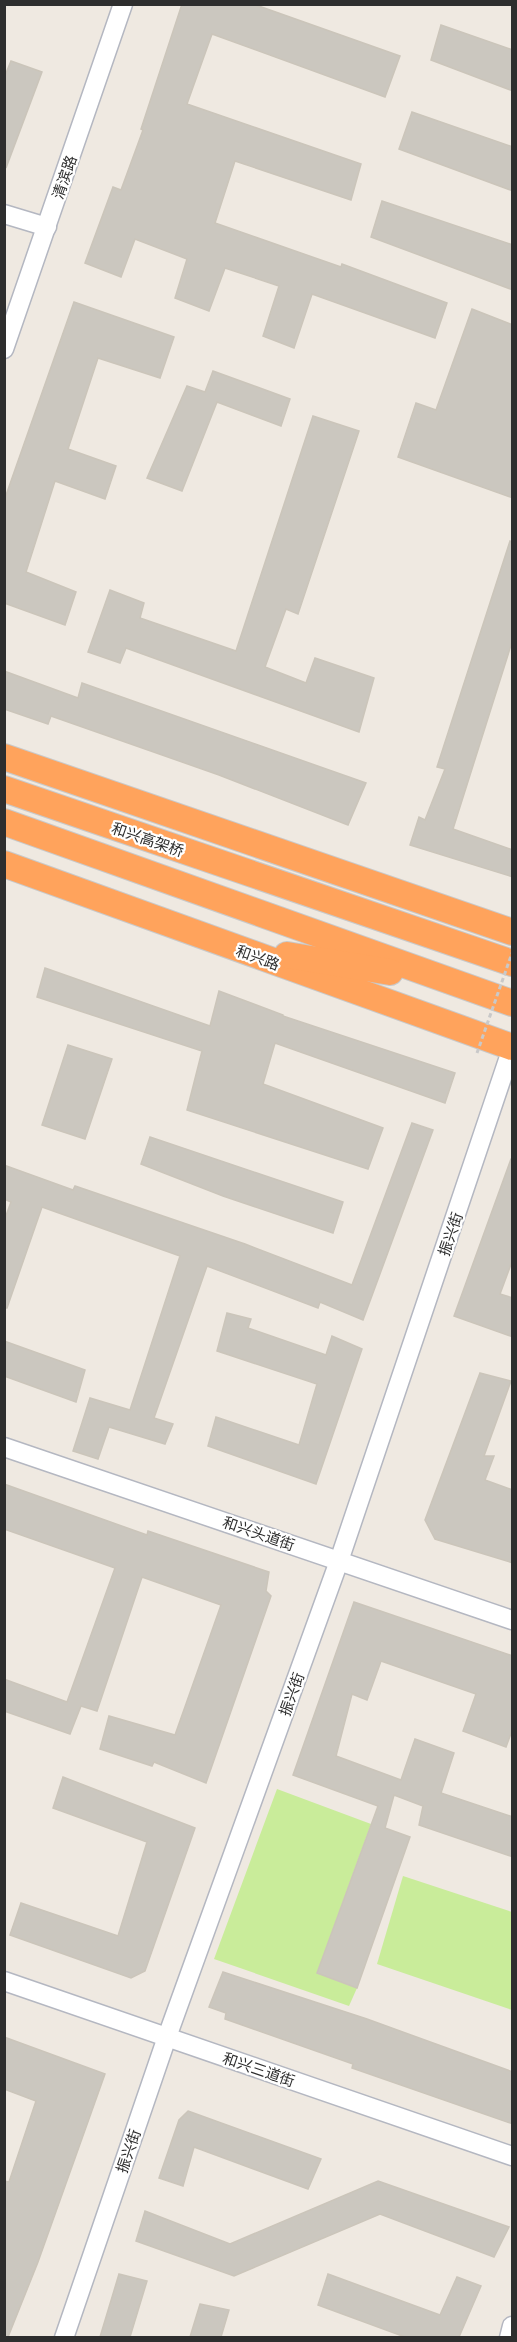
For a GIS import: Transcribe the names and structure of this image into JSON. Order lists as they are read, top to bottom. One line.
{"streets":{"highway":["和兴高架桥","和兴路"],"street":["清滨路","振兴街","和兴头道街","和兴三道街"]},"crossings":[["和兴路","振兴街"],["振兴街","和兴头道街"],["振兴街","和兴三道街"]]}
